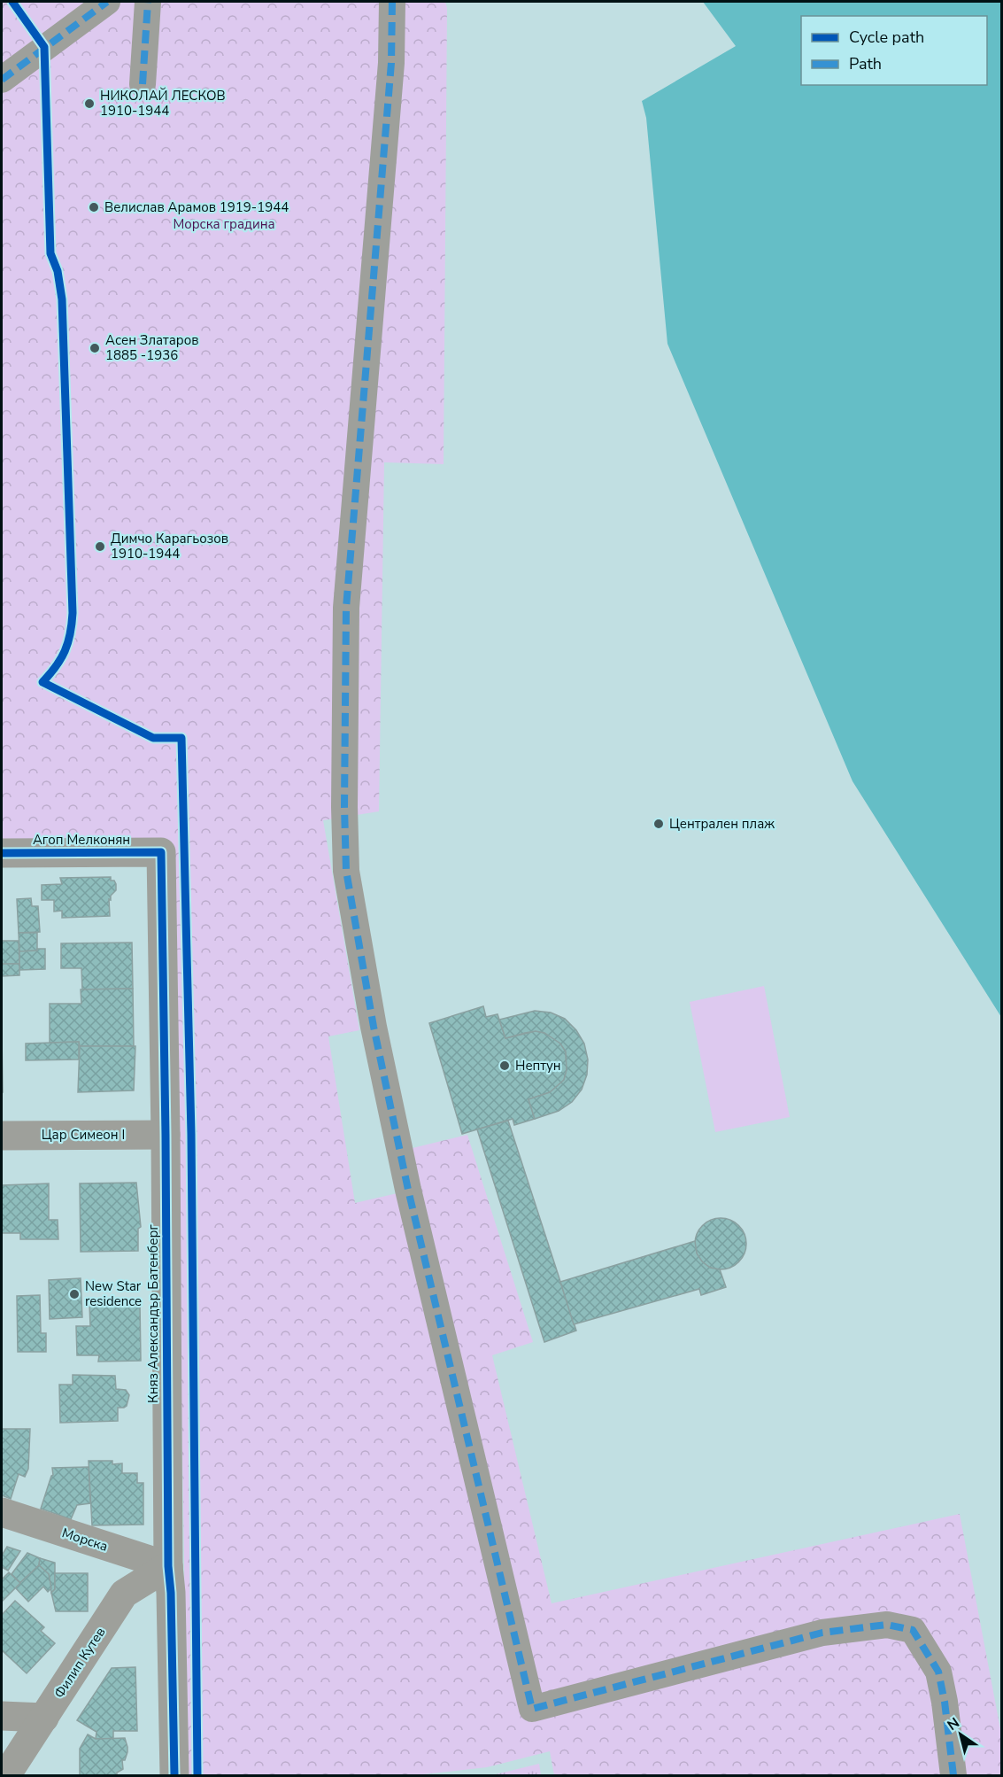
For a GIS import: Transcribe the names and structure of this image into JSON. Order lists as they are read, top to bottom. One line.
{"streets":{"street":["Агоп Мелконян","Цар Симеон I","Княз Александър Батенберг","Морска","Филип Кутев"]},"crossings":[["Агоп Мелконян","Княз Александър Батенберг"],["Цар Симеон I","Княз Александър Батенберг"],["Княз Александър Батенберг","Морска"],["Княз Александър Батенберг","Филип Кутев"],["Морска","Филип Кутев"]],"parks":["Морска градина"],"places":["НИКОЛАЙ ЛЕСКОВ 1910-1944","Велислав Арамов 1919-1944","Асен Златаров 1885 -1936","Димчо Карагьозов 1910-1944","Централен плаж","Нептун","New Star residence"],"legend":["Cycle path","Path"],"north":"top left"}
